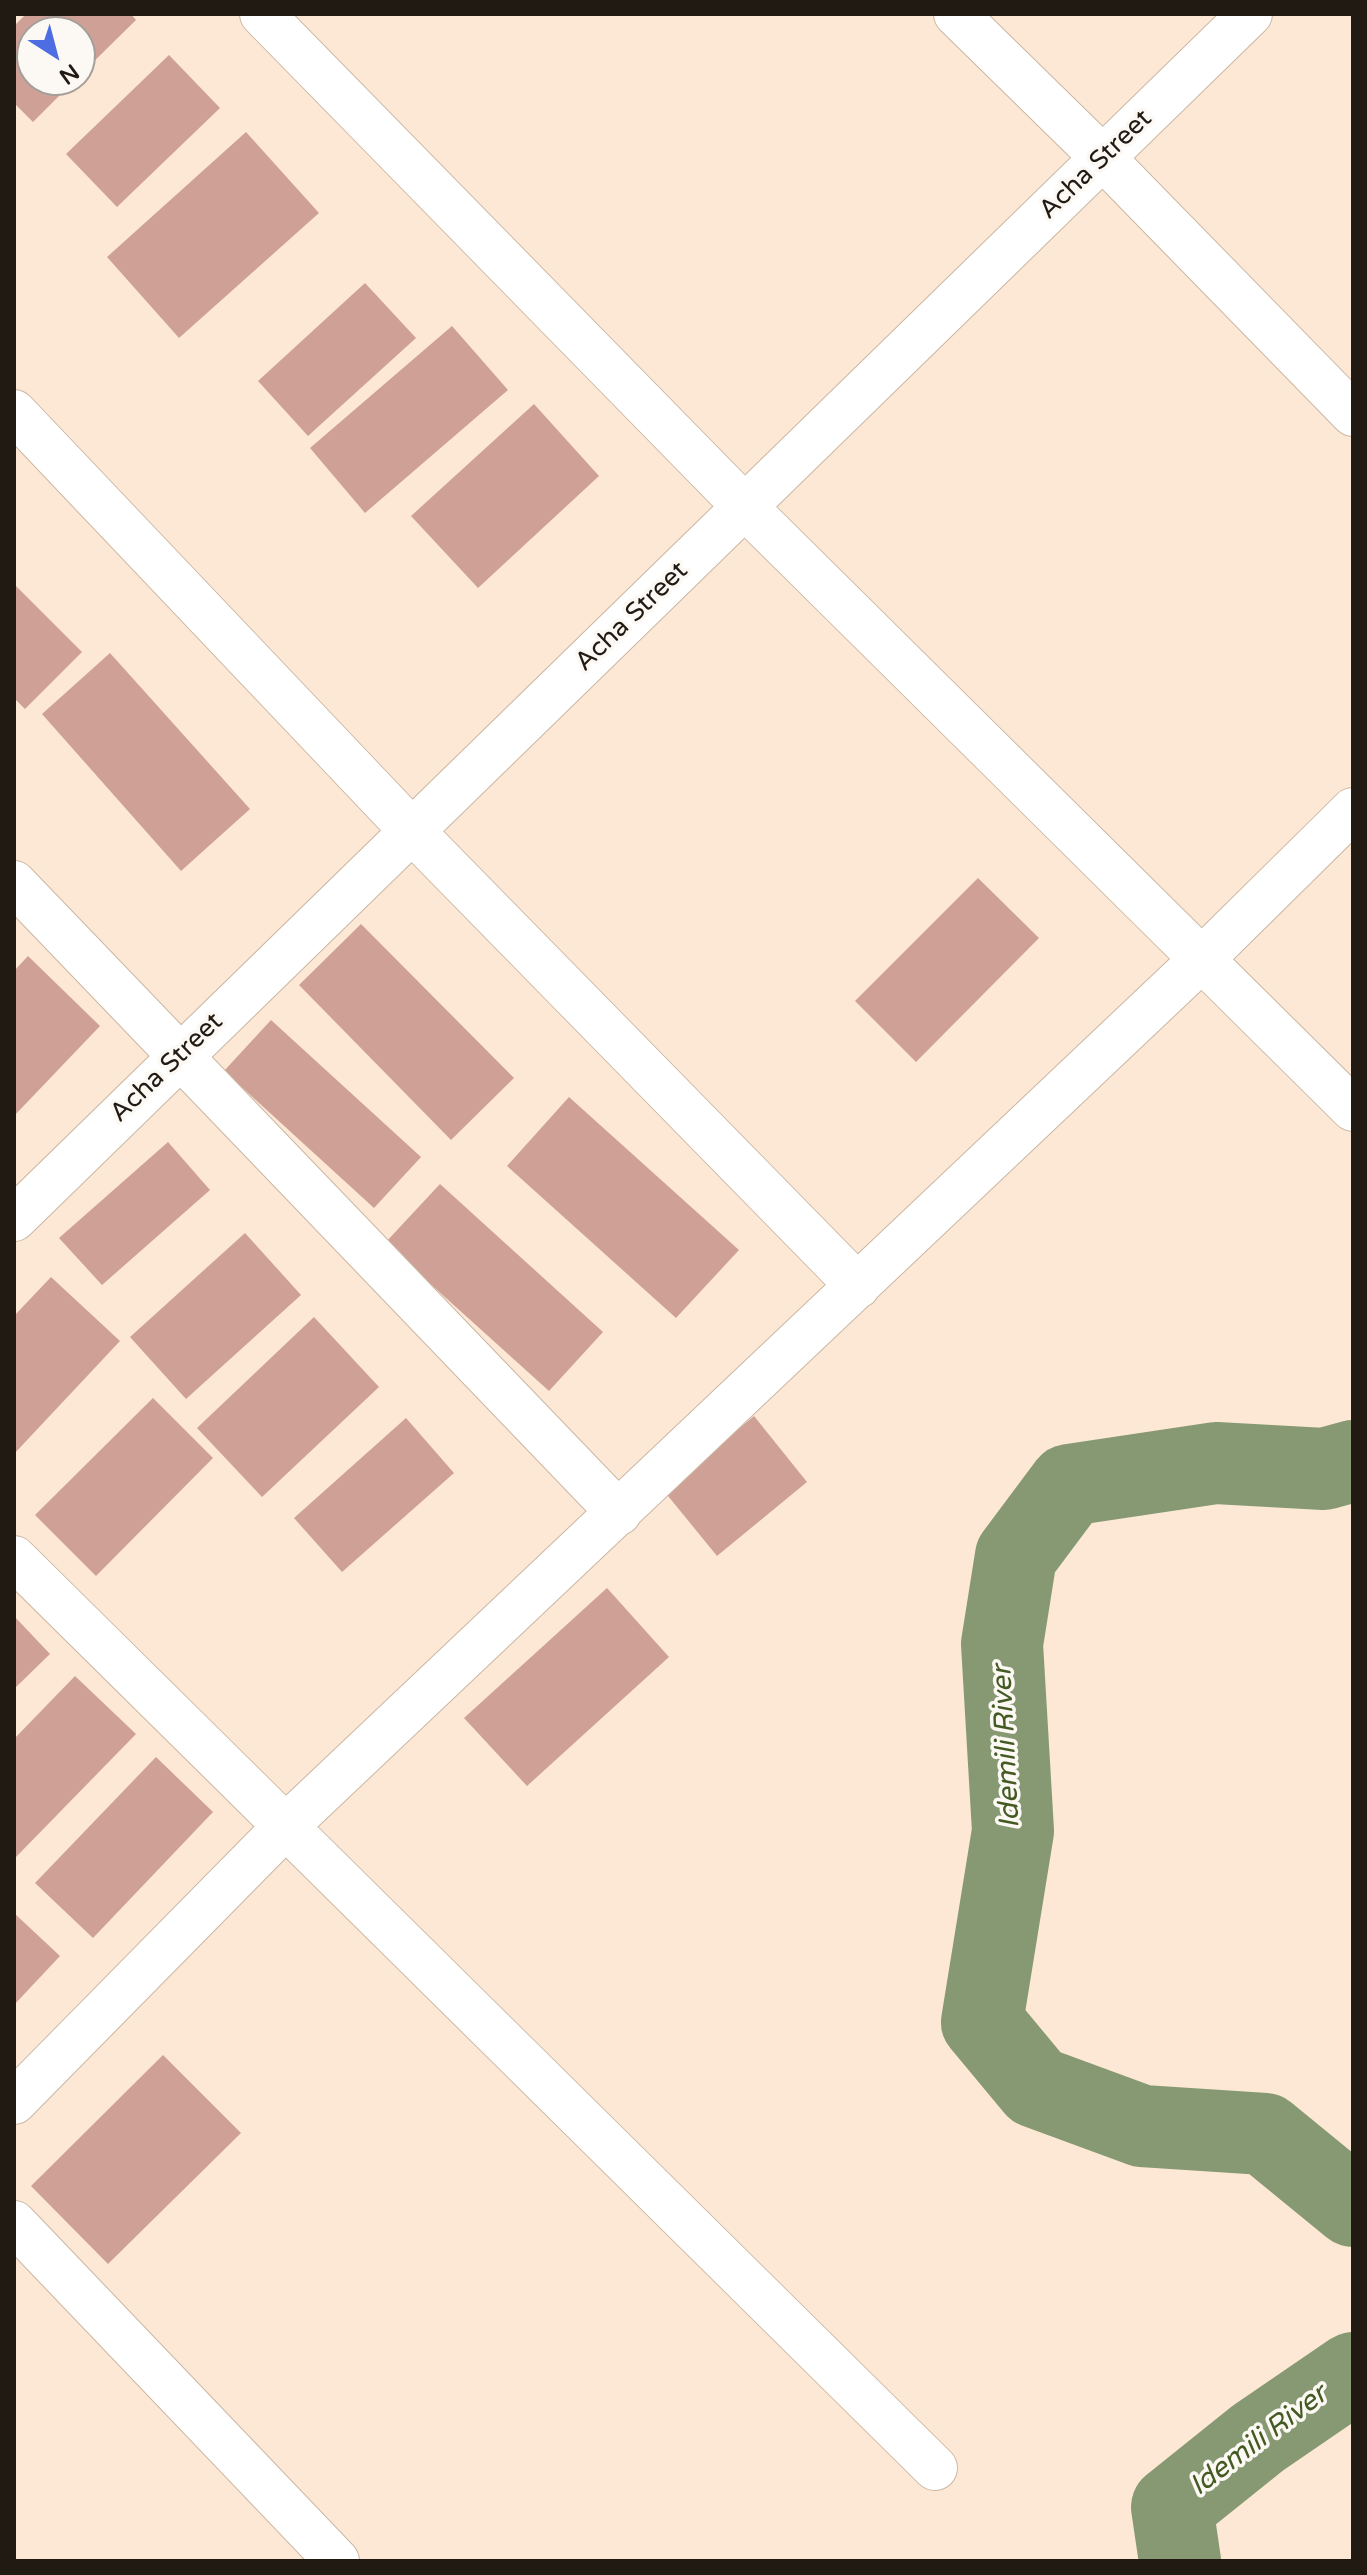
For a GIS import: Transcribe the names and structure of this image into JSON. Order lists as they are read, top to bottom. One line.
{"streets":{"street":["Acha Street"]},"water":["Idemili River"],"north":"bottom right"}
